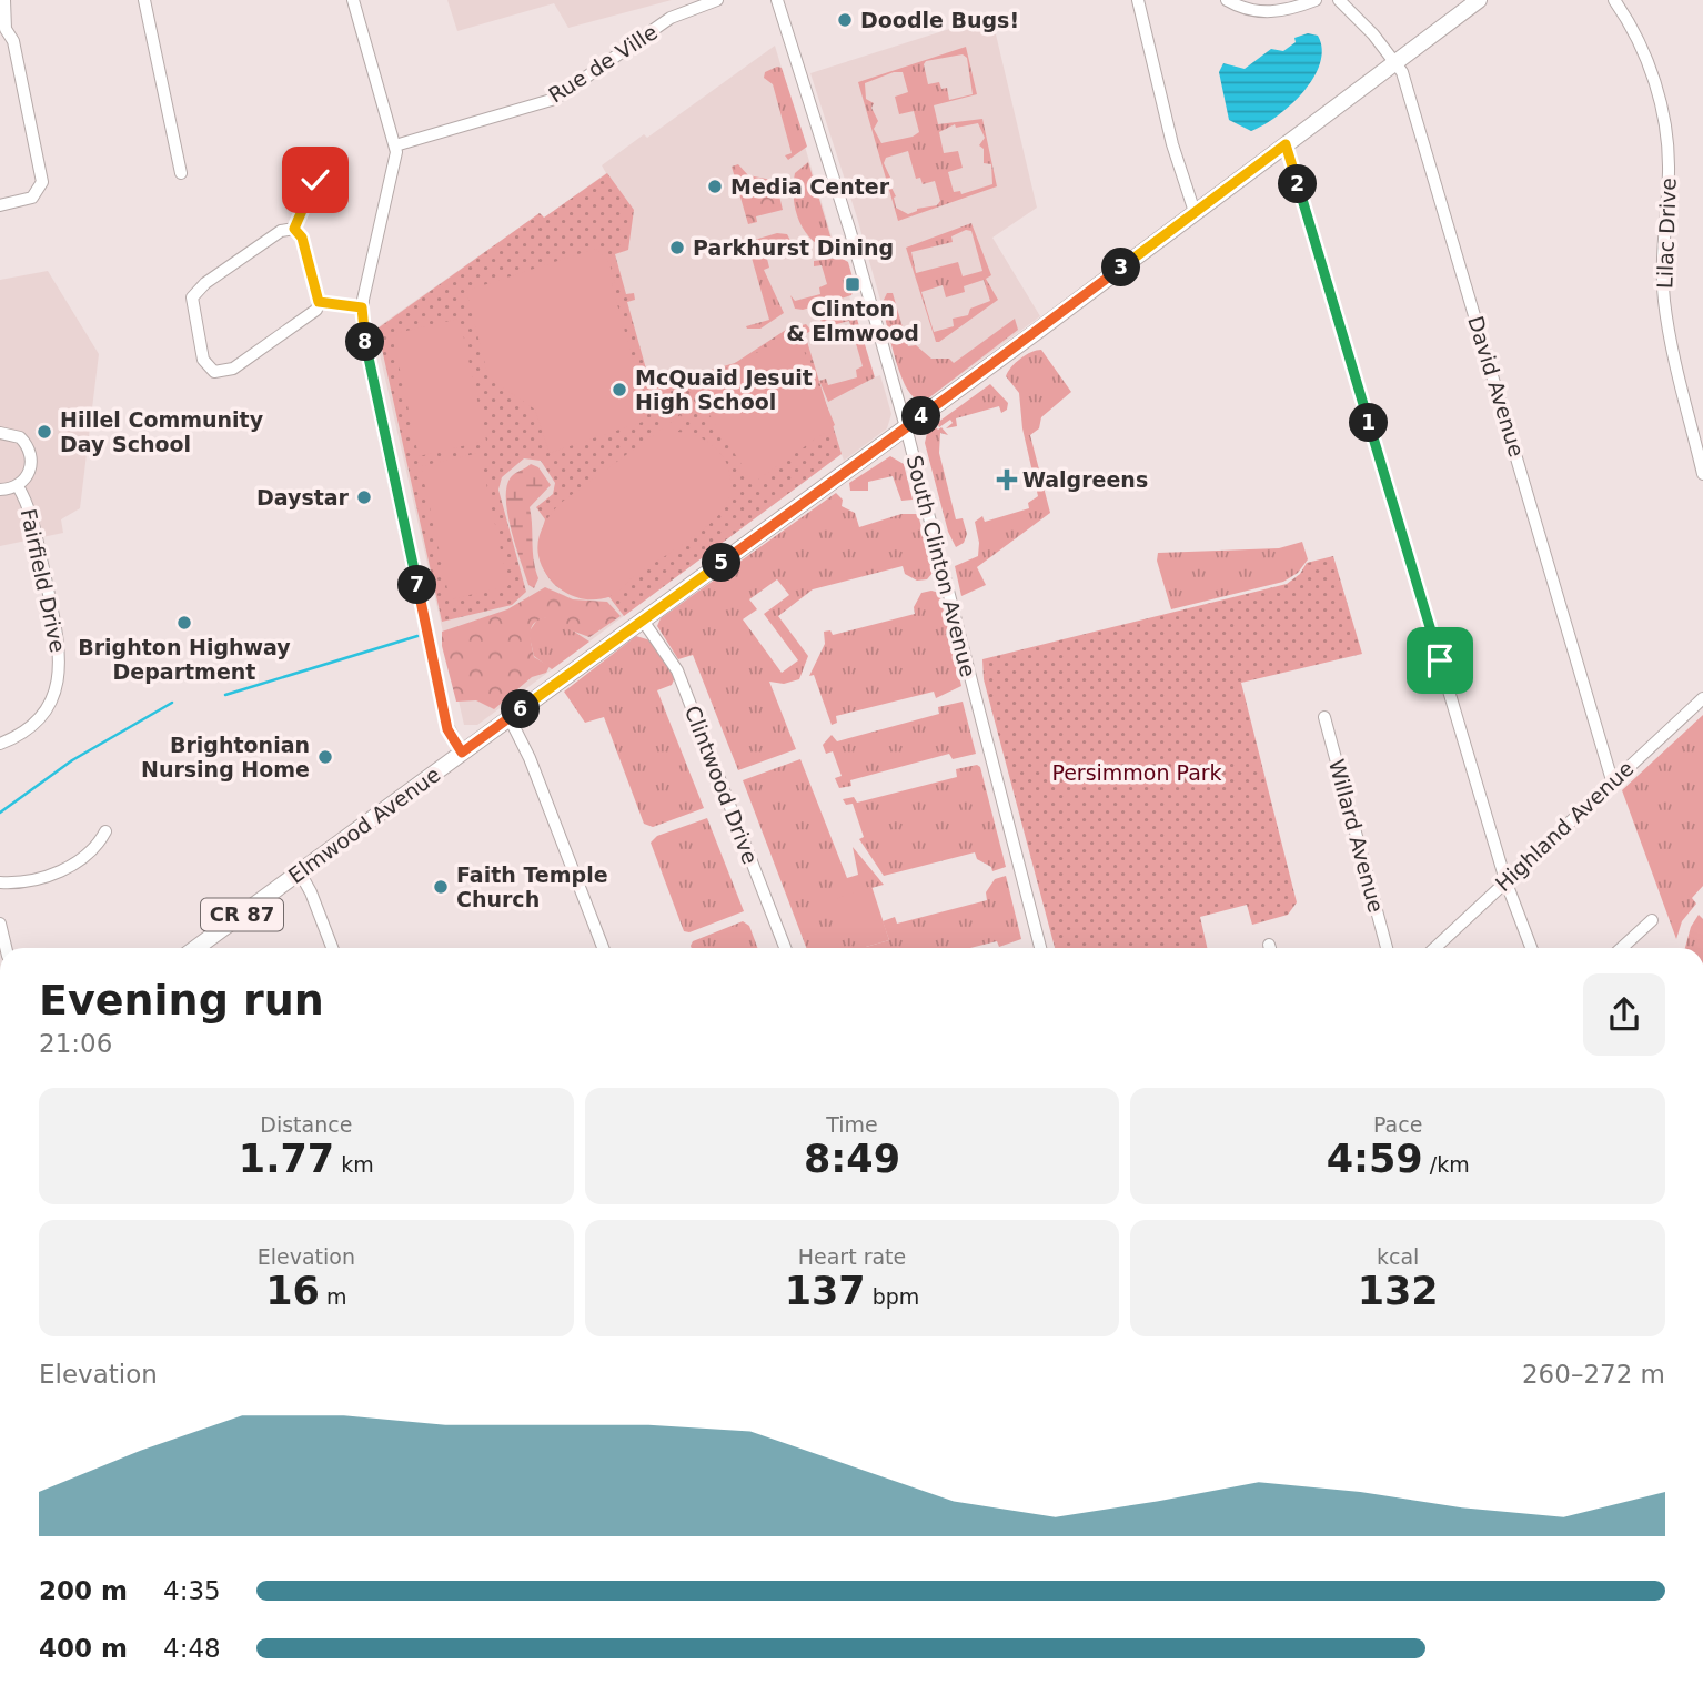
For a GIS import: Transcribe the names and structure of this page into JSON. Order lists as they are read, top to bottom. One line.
{"streets":{"main road":["Elmwood Avenue","CR 87"],"street":["Rue de Ville","Lilac Drive","David Avenue","South Clinton Avenue","Fairfield Drive","Clintwood Drive","Highland Avenue","Willard Avenue"]},"crossings":[["David Avenue","Elmwood Avenue"],["David Avenue","Highland Avenue"],["South Clinton Avenue","Elmwood Avenue"],["Clintwood Drive","Elmwood Avenue"]],"parks":["Persimmon Park"],"places":{"other":["Doodle Bugs!","Media Center","Parkhurst Dining","McQuaid Jesuit High School","Hillel Community Day School","Daystar","Brighton Highway Department","Brightonian Nursing Home","Faith Temple Church"],"transit":["Clinton & Elmwood"],"health":["Walgreens"]},"page":{"pins":["2","3","8","4","1","5","7","6"],"heading":["Evening run","21:06"],"stats":[["Distance","1.77 km"],["Time","8:49"],["Pace","4:59 /km"],["Elevation","16 m"],["Heart rate","137 bpm"],["kcal","132"]],"chart":["Elevation","260–272 m"],"list":[{"name":"200 m","note":"4:35"},{"name":"400 m","note":"4:48"}]}}
